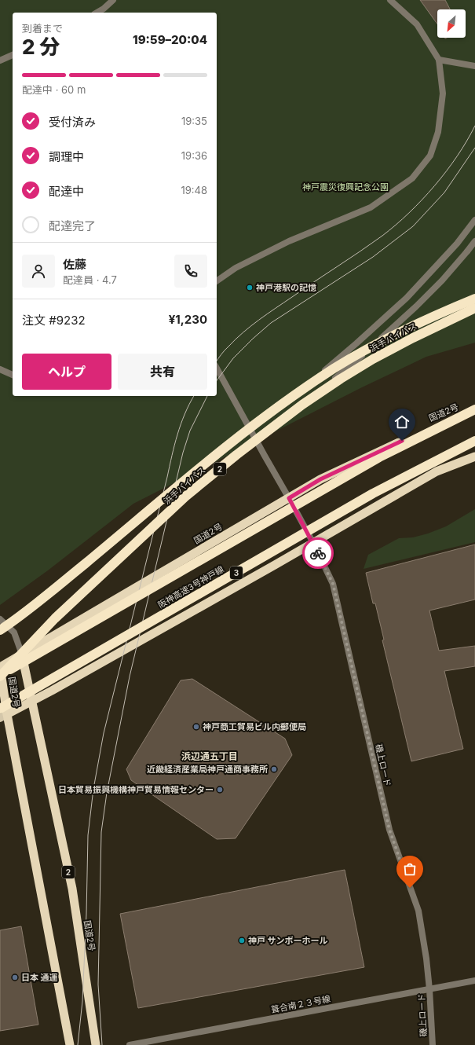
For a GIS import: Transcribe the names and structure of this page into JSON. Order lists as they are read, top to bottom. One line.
{"streets":{"highway":["浜手バイパス","国道2号","2","3","阪神高速3号神戸線"],"street":["磯上ロード","葺合南２３号線"]},"crossings":[["浜手バイパス","阪神高速3号神戸線"],["国道2号","2"],["国道2号","阪神高速3号神戸線"],["国道2号","磯上ロード"],["磯上ロード","葺合南２３号線"]],"districts":["浜辺通五丁目"],"parks":["神戸震災復興記念公園"],"places":["神戸港駅の記憶","神戸商工貿易ビル内郵便局","近畿経済産業局神戸通商事務所","日本貿易振興機構神戸貿易情報センター","神戸 サンボーホール","日本 通運"],"north":"bottom left","page":{"heading":["2 分","到着まで","19:59–20:04"],"panel":["佐藤","配達員 · 4.7","注文 #9232","¥1,230"],"bar":"配達中 · 60 m","list":[["受付済み","19:35"],["調理中","19:36"],["配達中","19:48"],"配達完了"],"buttons":["ヘルプ","共有"]}}
